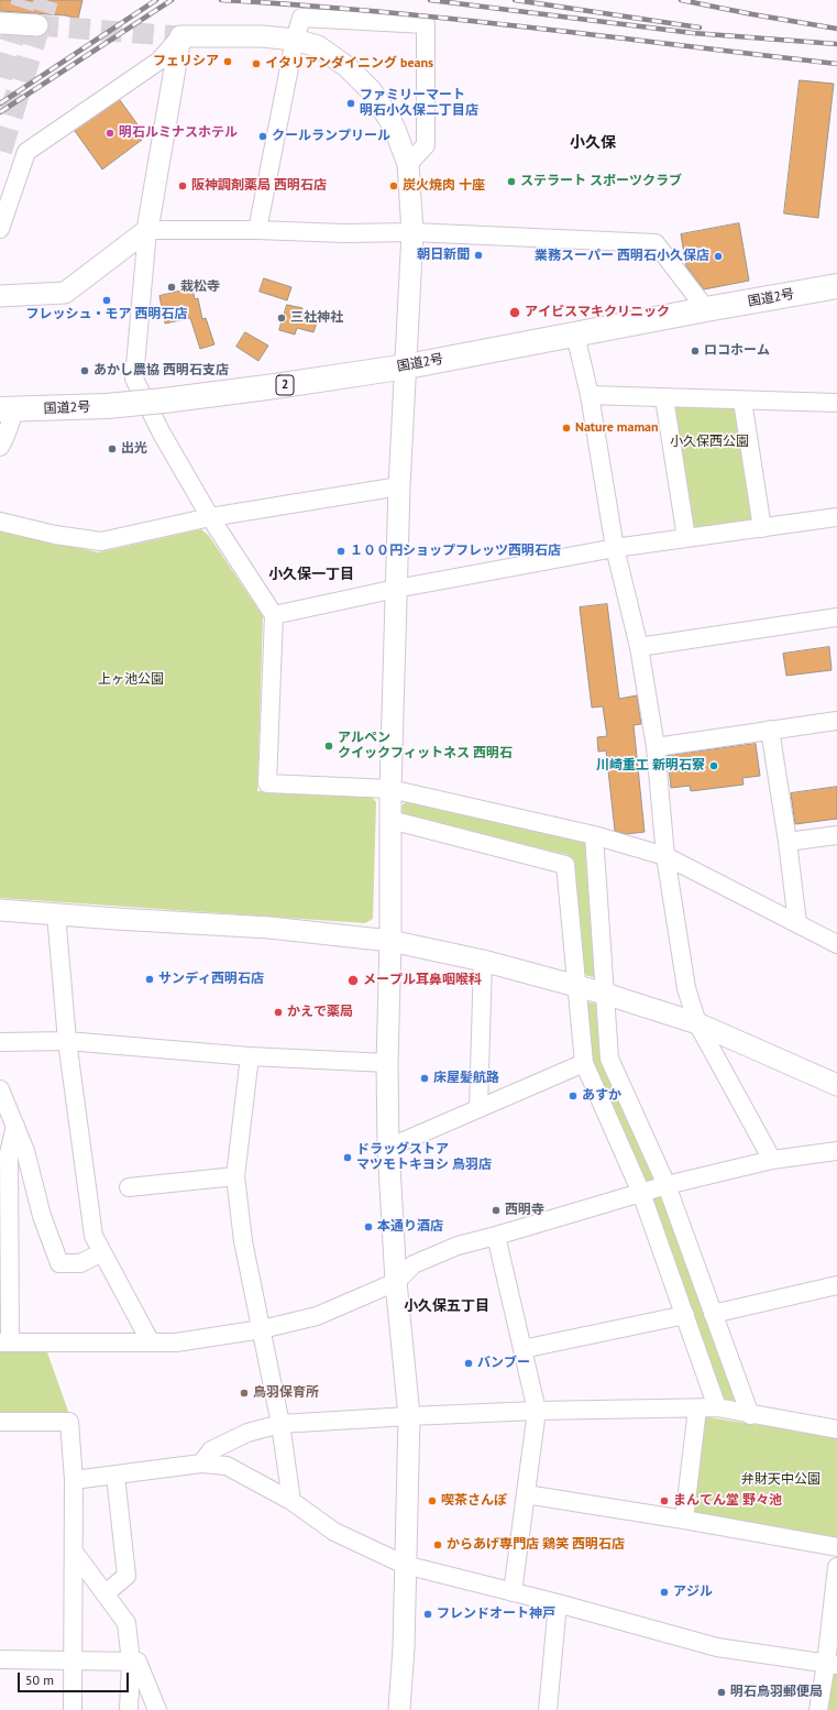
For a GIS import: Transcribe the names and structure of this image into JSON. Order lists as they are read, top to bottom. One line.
{"streets":{"highway":["国道2号","2"]},"districts":["小久保","小久保一丁目","小久保五丁目"],"parks":["小久保西公園","上ヶ池公園","弁財天中公園"],"places":["フェリシア","イタリアンダイニング beans","ファミリーマート 明石小久保二丁目店","明石ルミナスホテル","クールランプリール","ステラート スポーツクラブ","阪神調剤薬局 西明石店","炭火焼肉 十座","朝日新聞","業務スーパー 西明石小久保店","栽松寺","フレッシュ・モア 西明石店","アイビスマキクリニック","三社神社","ロコホーム","あかし農協 西明石支店","Nature maman","出光","１００円ショップフレッツ西明石店","アルペン クイックフィットネス 西明石","川崎重工 新明石寮","サンディ西明石店","メープル耳鼻咽喉科","かえで薬局","床屋髪航路","あすか","ドラッグストア マツモトキヨシ 鳥羽店","西明寺","本通り酒店","バンブー","鳥羽保育所","喫茶さんぽ","まんてん堂 野々池","からあげ専門店 鶏笑 西明石店","アジル","フレンドオート神戸","明石鳥羽郵便局"],"scale_bar":"50 m"}
